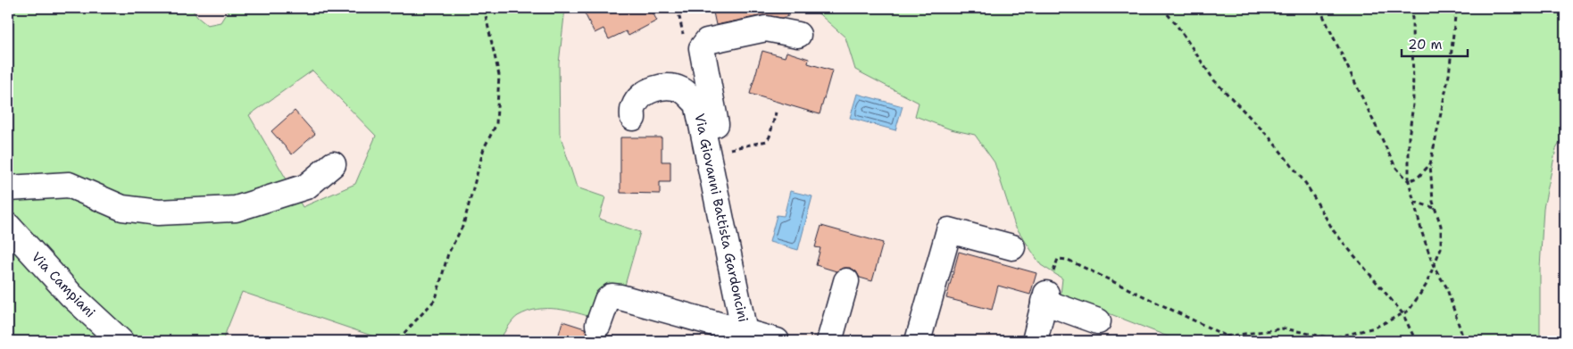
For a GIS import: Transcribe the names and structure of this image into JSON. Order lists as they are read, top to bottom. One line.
{"streets":{"street":["Via Giovanni Battista Gardoncini","Via Campiani"]},"scale_bar":"20 m"}
